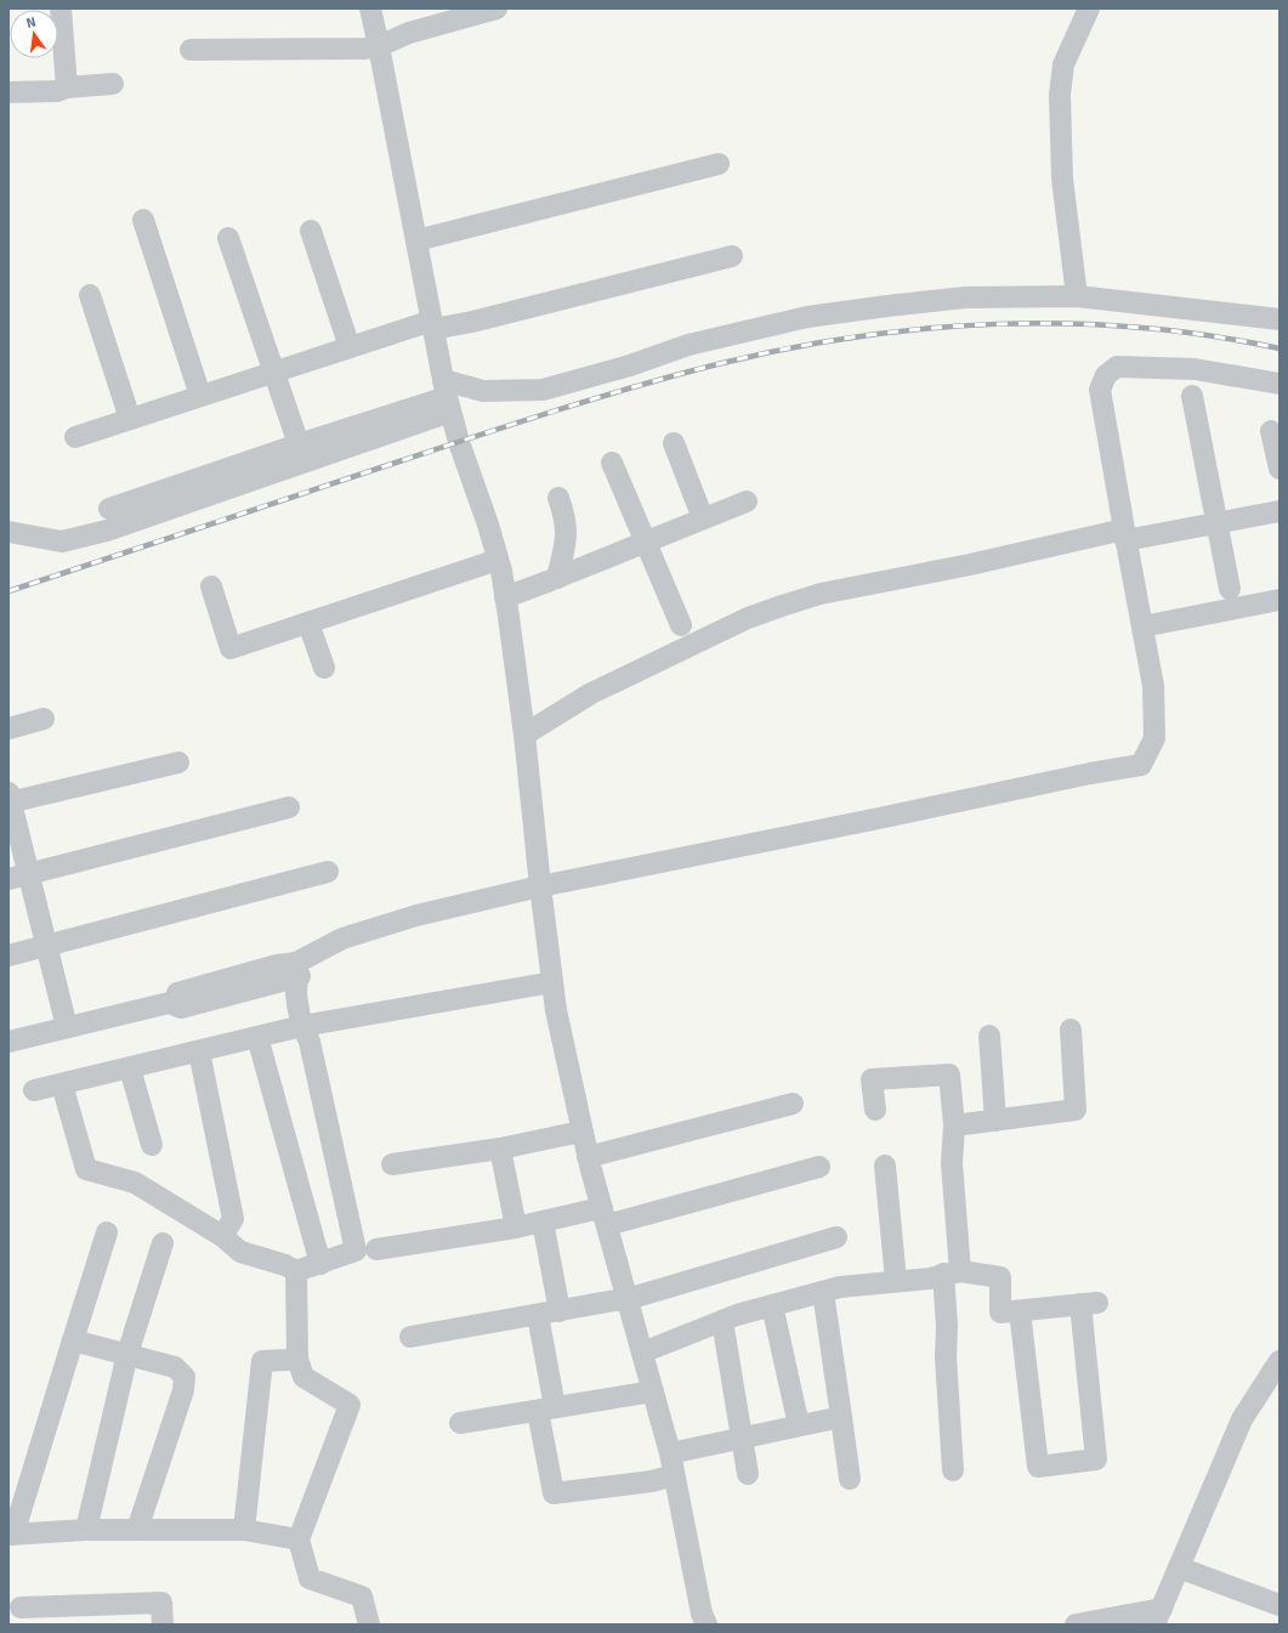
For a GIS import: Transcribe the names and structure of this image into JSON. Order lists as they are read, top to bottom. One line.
{"north":"top"}
